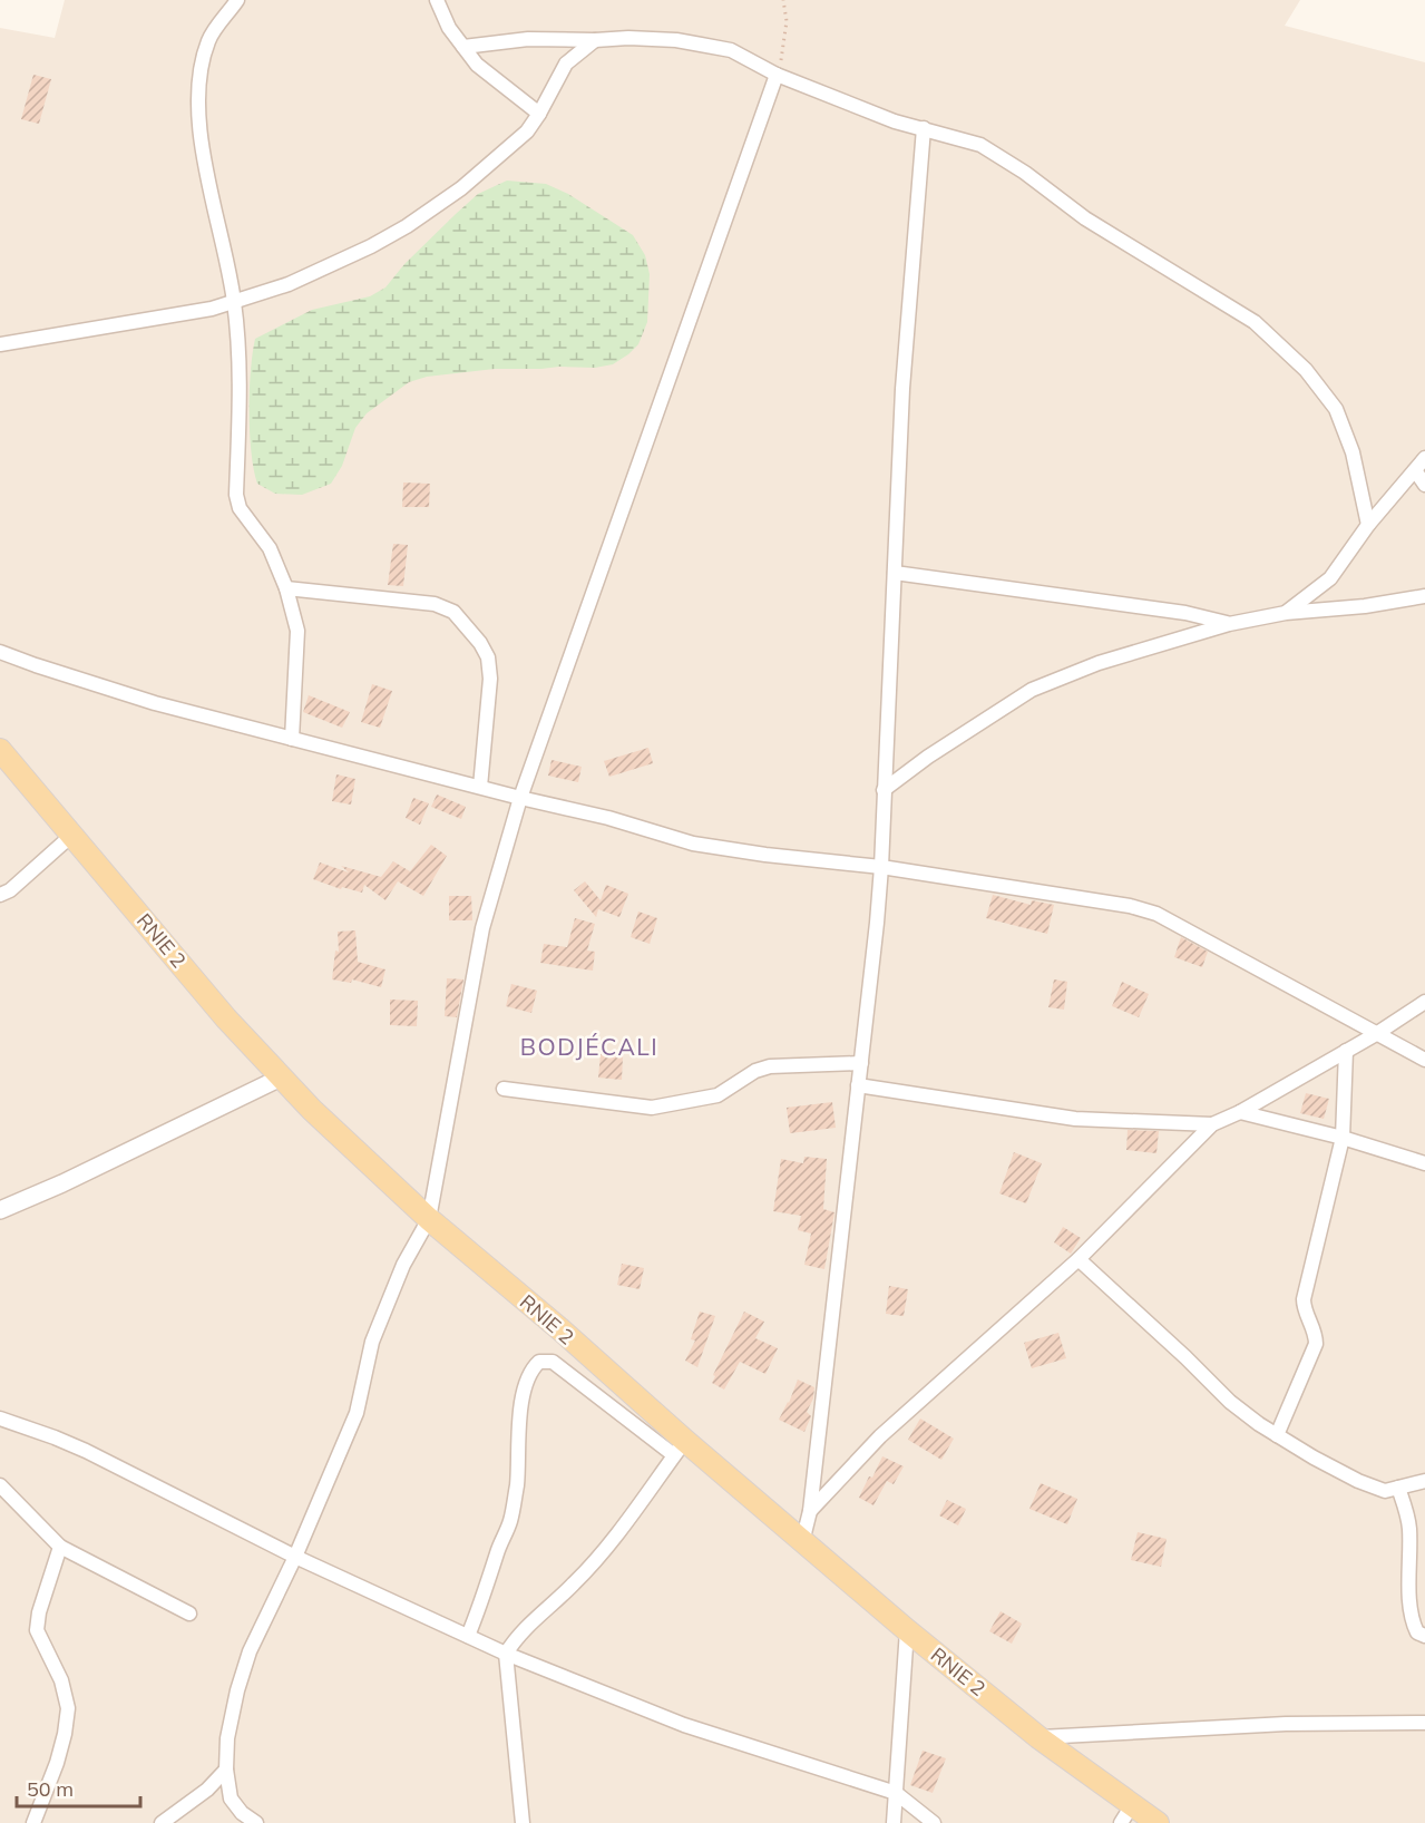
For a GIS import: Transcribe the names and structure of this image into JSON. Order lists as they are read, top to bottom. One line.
{"streets":{"main road":["RNIE 2"]},"districts":["BODJÉCALI"],"scale_bar":"50 m"}
